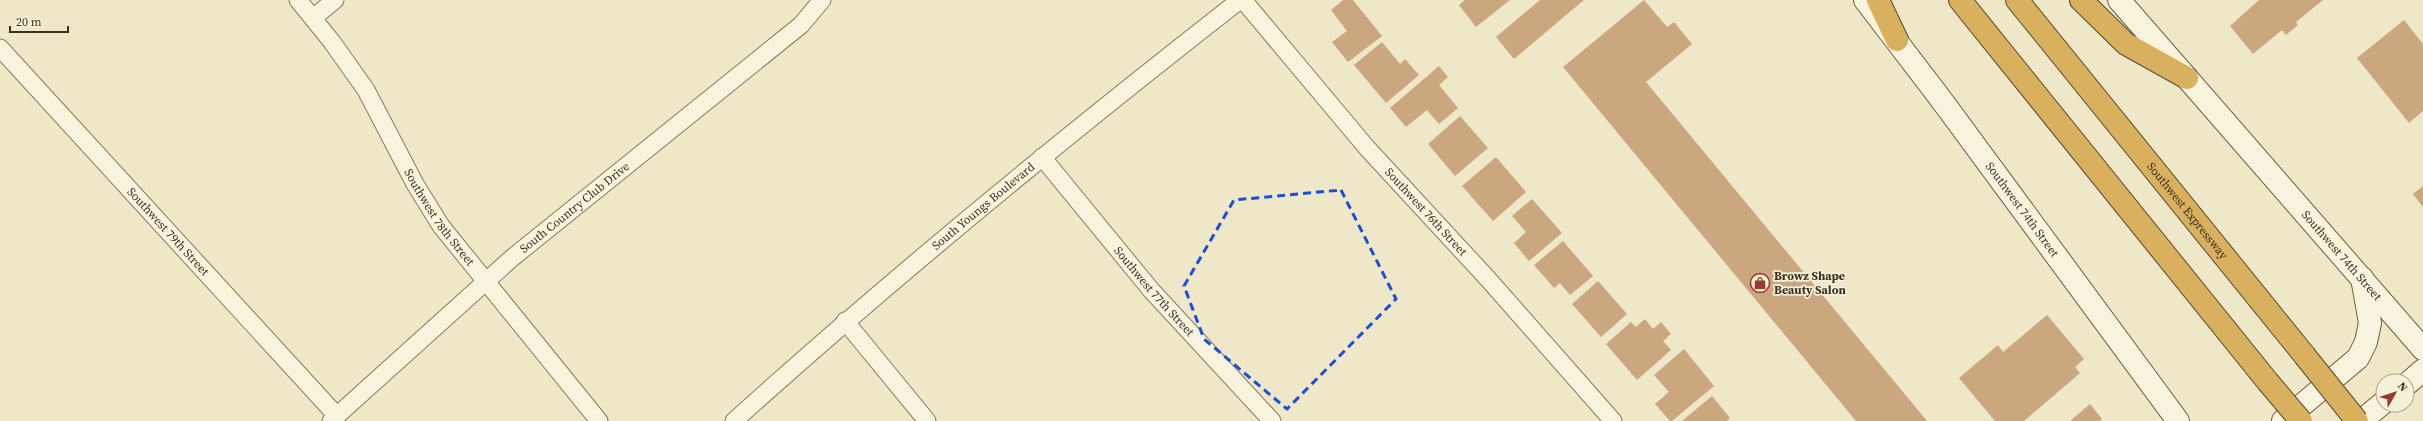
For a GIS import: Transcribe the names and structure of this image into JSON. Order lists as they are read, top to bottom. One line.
{"streets":{"highway":["Southwest Expressway"],"main road":["Southwest 74th Street"],"street":["South Youngs Boulevard","South Country Club Drive","Southwest 76th Street","Southwest 78th Street","Southwest 79th Street","Southwest 77th Street"]},"crossings":[["South Youngs Boulevard","Southwest 76th Street"],["South Youngs Boulevard","Southwest 77th Street"],["South Country Club Drive","Southwest 78th Street"],["South Country Club Drive","Southwest 79th Street"]],"places":{"shop":["Browz Shape Beauty Salon"]},"scale_bar":"20 m","north":"top right"}
